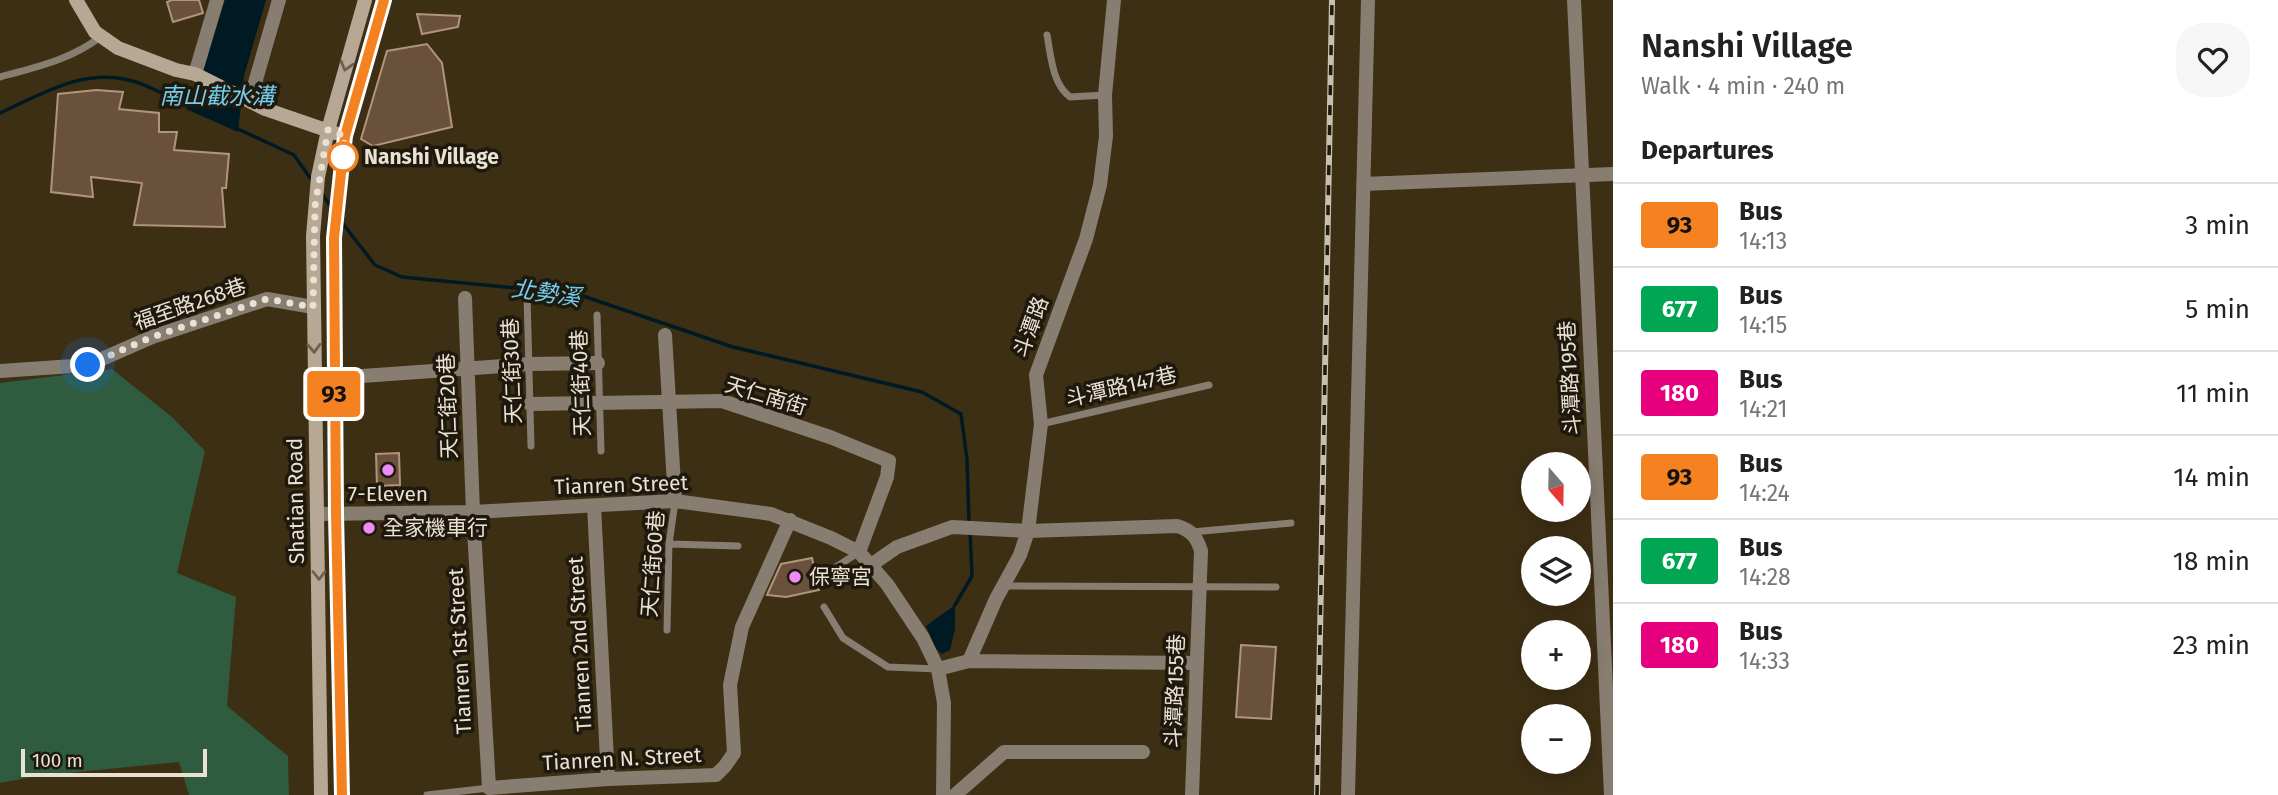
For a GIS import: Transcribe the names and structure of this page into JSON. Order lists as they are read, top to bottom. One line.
{"streets":{"street":["福至路268巷","斗潭路","斗潭路195巷","天仁南街","天仁街20巷","Tianren Street","Shatian Road","Tianren 2nd Street","Tianren 1st Street","斗潭路155巷","Tianren N. Street"],"lane":["天仁街30巷","天仁街40巷","斗潭路147巷","天仁街60巷"]},"crossings":[["福至路268巷","Shatian Road"],["斗潭路","斗潭路147巷"],["天仁街30巷","天仁南街"],["天仁街40巷","天仁南街"],["天仁南街","Tianren Street"],["天仁街20巷","Tianren Street"],["天仁街20巷","Tianren 1st Street"],["Tianren Street","Shatian Road"],["Tianren Street","天仁街60巷"],["Tianren Street","Tianren 2nd Street"],["Tianren Street","Tianren 1st Street"],["Tianren Street","Tianren N. Street"],["Tianren 2nd Street","Tianren N. Street"],["Tianren 1st Street","Tianren N. Street"]],"water":["南山截水溝","北勢溪"],"places":["Nanshi Village","7-Eleven","全家機車行","保寧宮"],"lines":["bus line 93"],"scale_bar":"100 m","north":"bottom","page":{"on_map":"93","heading":[["Nanshi Village","Walk · 4 min · 240 m"],"Departures"],"list":[{"mark":"93","name":"Bus","note":"14:13","value":"3 min"},{"mark":"677","name":"Bus","note":"14:15","value":"5 min"},{"mark":"180","name":"Bus","note":"14:21","value":"11 min"},{"mark":"93","name":"Bus","note":"14:24","value":"14 min"},{"mark":"677","name":"Bus","note":"14:28","value":"18 min"},{"mark":"180","name":"Bus","note":"14:33","value":"23 min"}],"map_buttons":["+","−"],"scale":"100 m"}}
